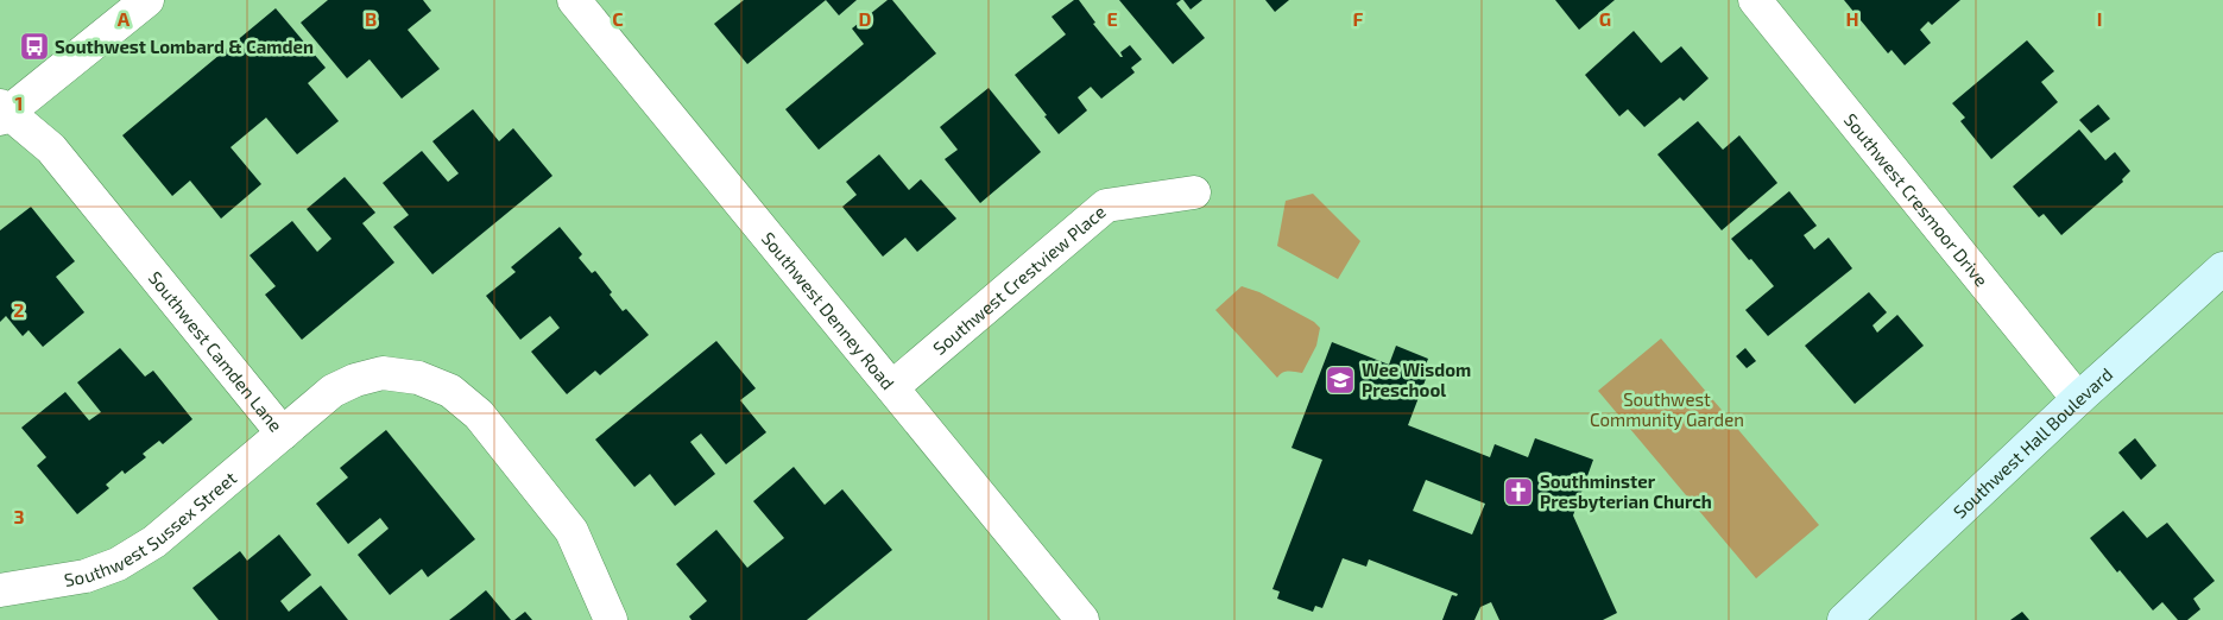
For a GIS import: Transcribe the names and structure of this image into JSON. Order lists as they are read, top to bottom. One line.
{"streets":{"main road":["Southwest Hall Boulevard"],"street":["Southwest Cresmoor Drive","Southwest Crestview Place","Southwest Denney Road","Southwest Camden Lane","Southwest Sussex Street"]},"crossings":[["Southwest Cresmoor Drive","Southwest Hall Boulevard"],["Southwest Crestview Place","Southwest Denney Road"],["Southwest Camden Lane","Southwest Sussex Street"]],"parks":["Southwest Community Garden"],"places":{"bus stop":["Southwest Lombard & Camden"],"school or university":["Wee Wisdom Preschool"],"church":["Southminster Presbyterian Church"]},"grid":{"columns":["A","B","C","D","E","F","G","H","I"],"rows":["1","2","3"]}}
